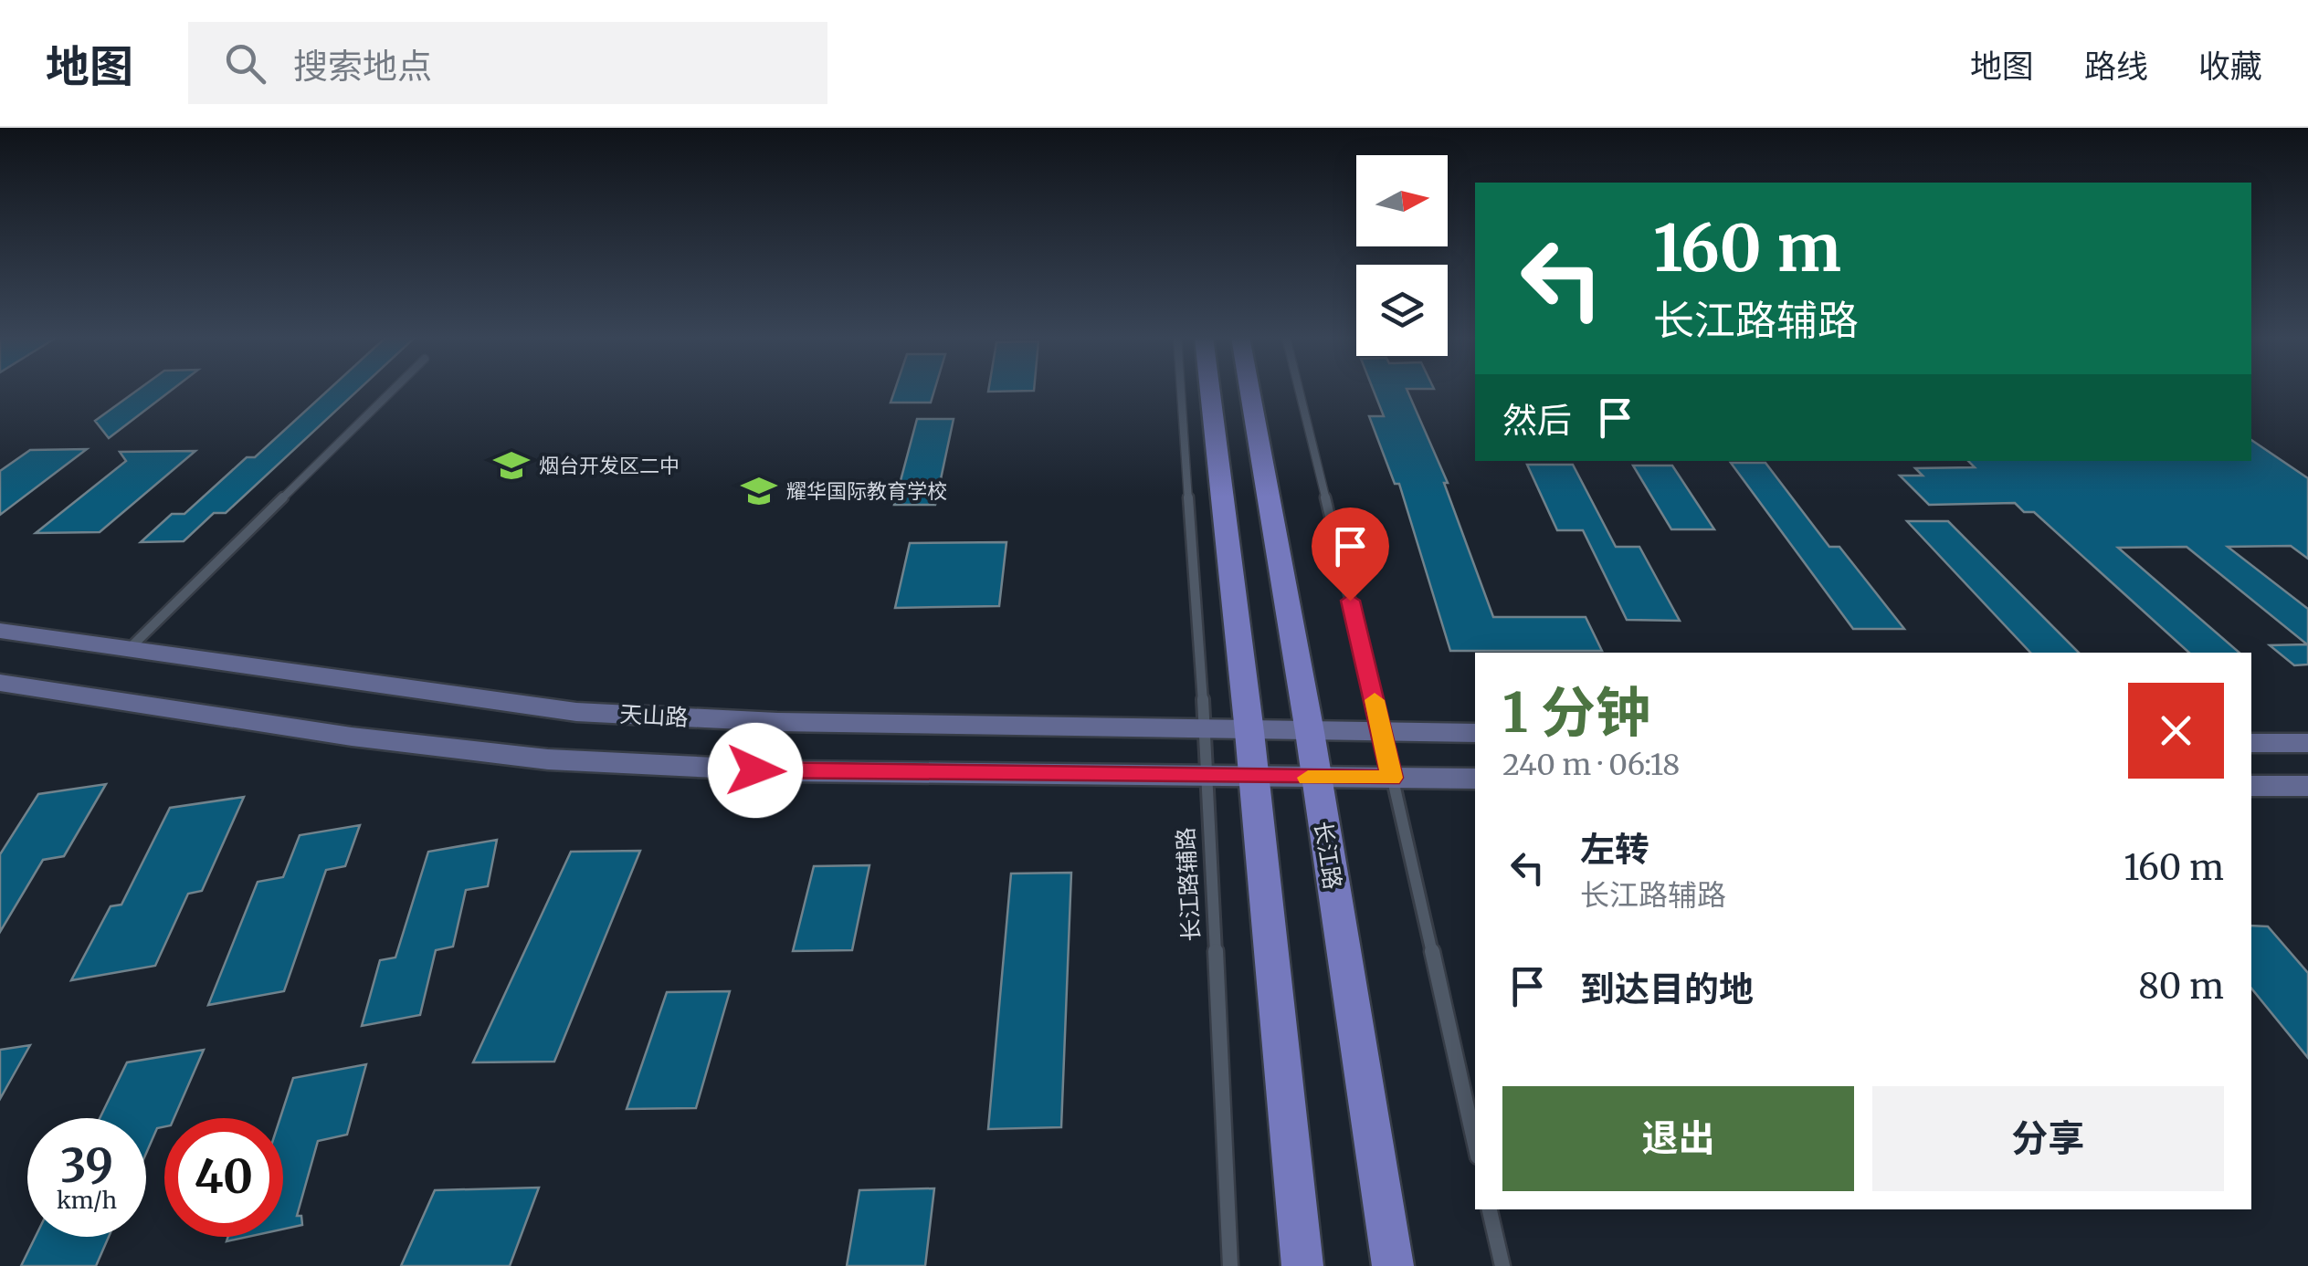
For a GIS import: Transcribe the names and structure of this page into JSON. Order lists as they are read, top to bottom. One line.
{"streets":{"main road":["长江路"],"street":["天山路"],"lane":["长江路辅路"]},"crossings":[["天山路","长江路"],["天山路","长江路辅路"]],"places":{"school or university":["烟台开发区二中","耀华国际教育学校"]},"north":"right","page":{"header":"地图","search":"搜索地点","nav":["地图","路线","收藏"],"turn":["160 m","长江路辅路"],"then":"然后","heading":["1 分钟","240 m · 06:18"],"list":[{"name":"左转","note":"长江路辅路","value":"160 m"},{"name":"到达目的地","value":"80 m"}],"buttons":["退出","分享"],"speed":"39 km/h","limit":"40"}}
